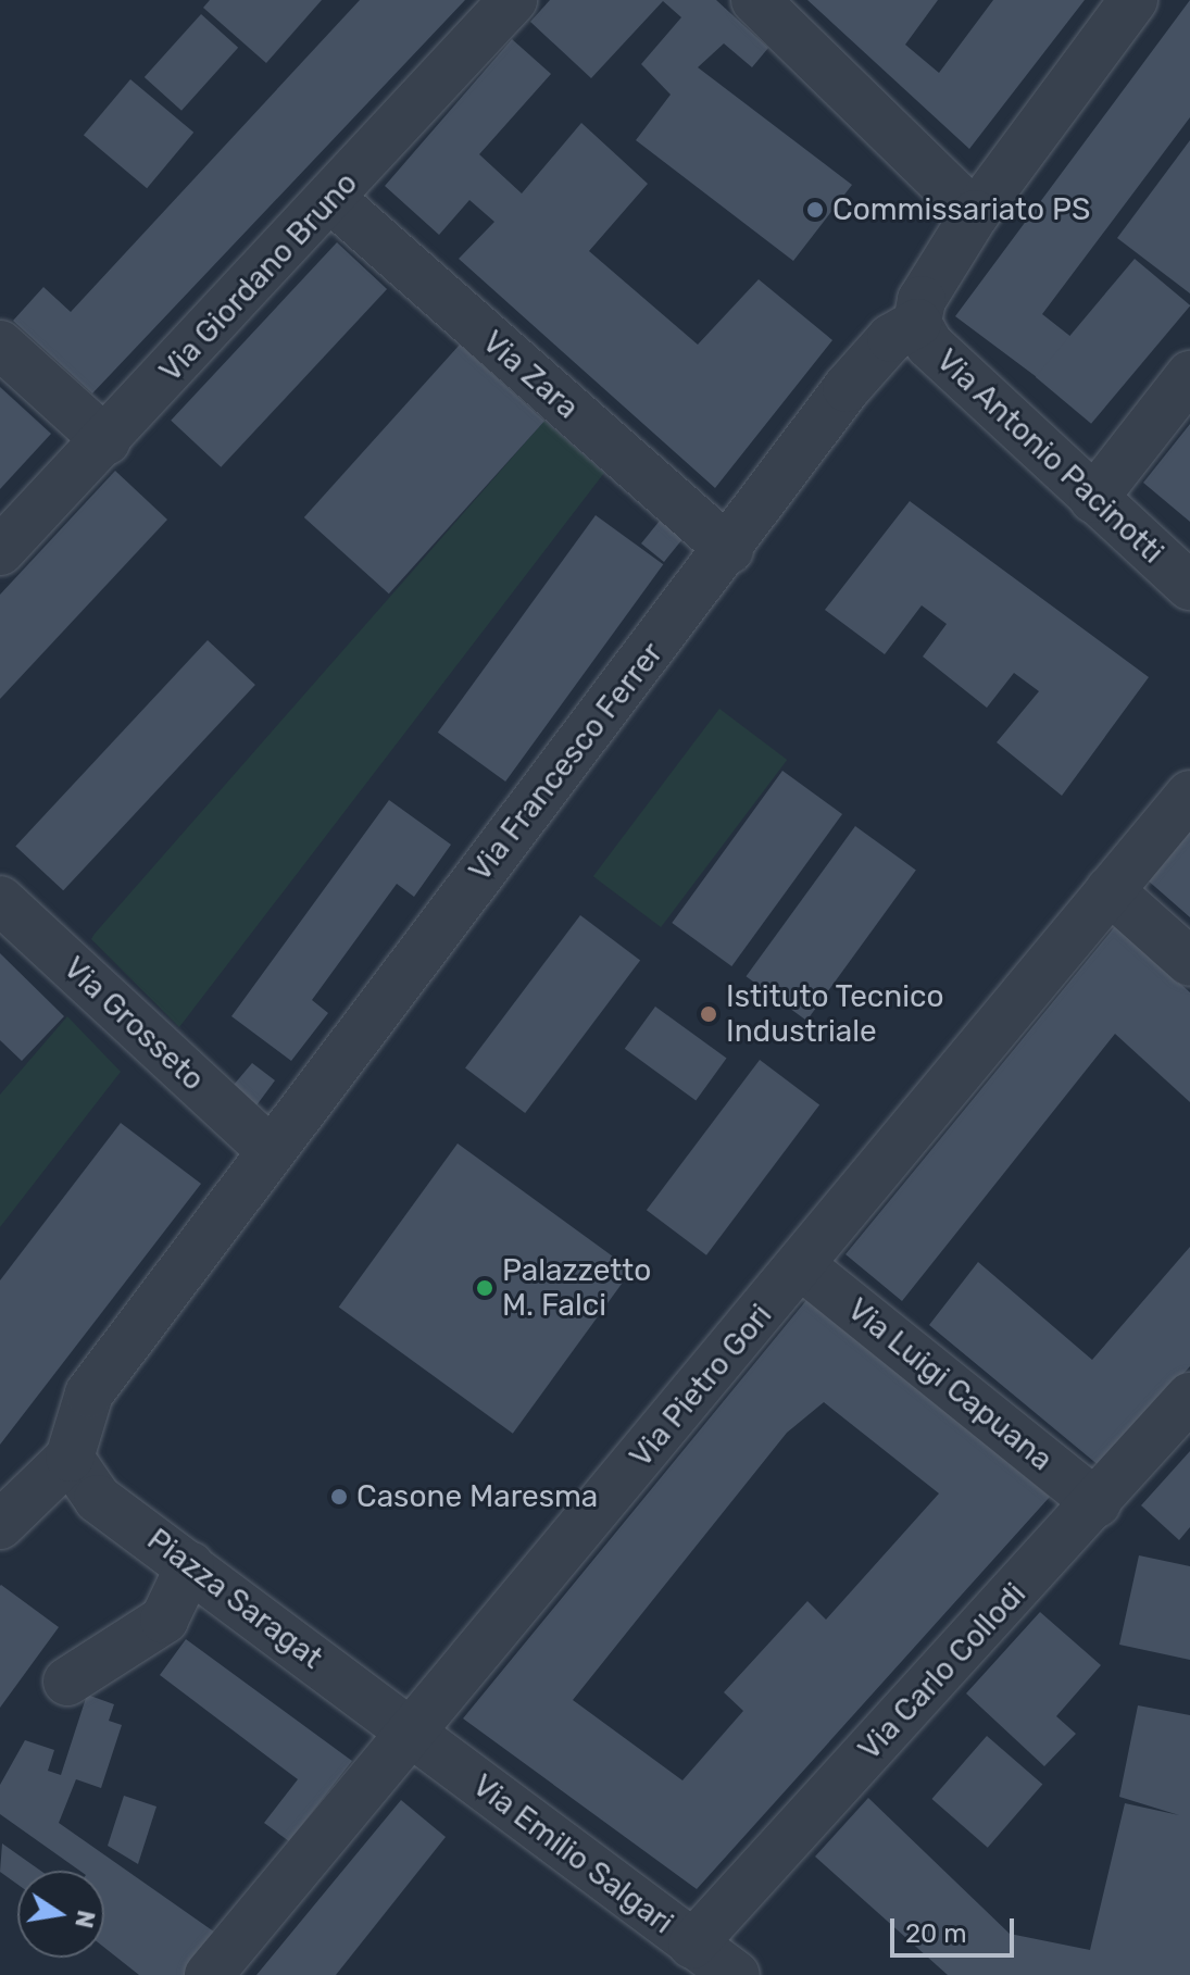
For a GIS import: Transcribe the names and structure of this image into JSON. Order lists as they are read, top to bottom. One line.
{"streets":{"street":["Via Giordano Bruno","Via Zara","Via Antonio Pacinotti","Via Francesco Ferrer","Via Grosseto","Via Luigi Capuana","Via Pietro Gori","Piazza Saragat","Via Carlo Collodi","Via Emilio Salgari"]},"crossings":[["Via Giordano Bruno","Via Zara"],["Via Zara","Via Francesco Ferrer"],["Via Antonio Pacinotti","Via Francesco Ferrer"],["Via Francesco Ferrer","Via Grosseto"],["Via Francesco Ferrer","Piazza Saragat"],["Via Luigi Capuana","Via Pietro Gori"],["Via Luigi Capuana","Via Carlo Collodi"],["Via Pietro Gori","Piazza Saragat"],["Via Pietro Gori","Via Emilio Salgari"],["Piazza Saragat","Via Emilio Salgari"],["Via Carlo Collodi","Via Emilio Salgari"]],"places":["Commissariato PS","Istituto Tecnico Industriale","Palazzetto M. Falci","Casone Maresma"],"scale_bar":"20 m","north":"right"}
